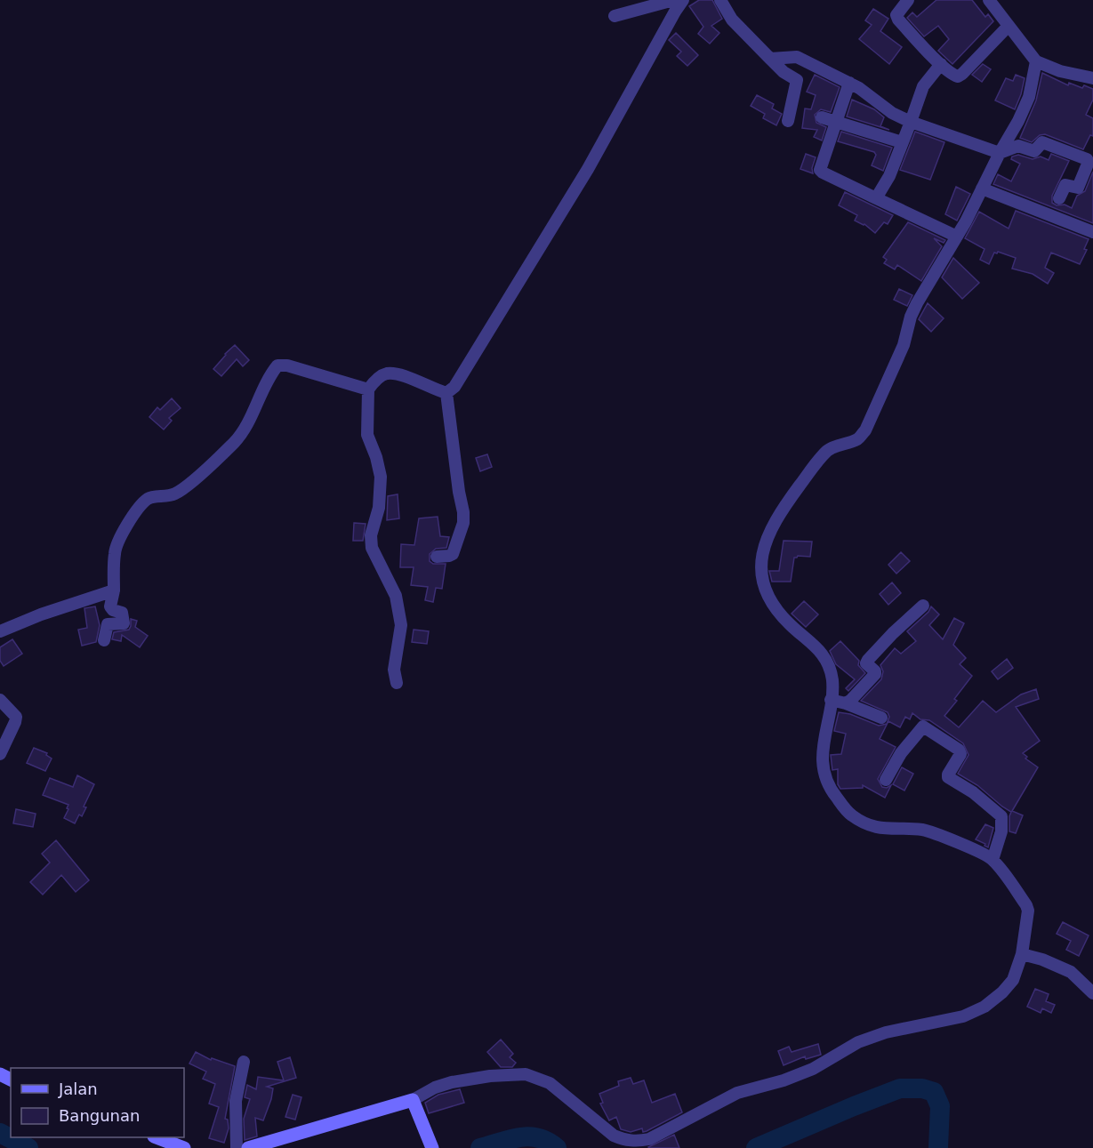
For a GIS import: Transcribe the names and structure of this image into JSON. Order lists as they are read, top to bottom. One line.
{"legend":["Jalan","Bangunan"]}
